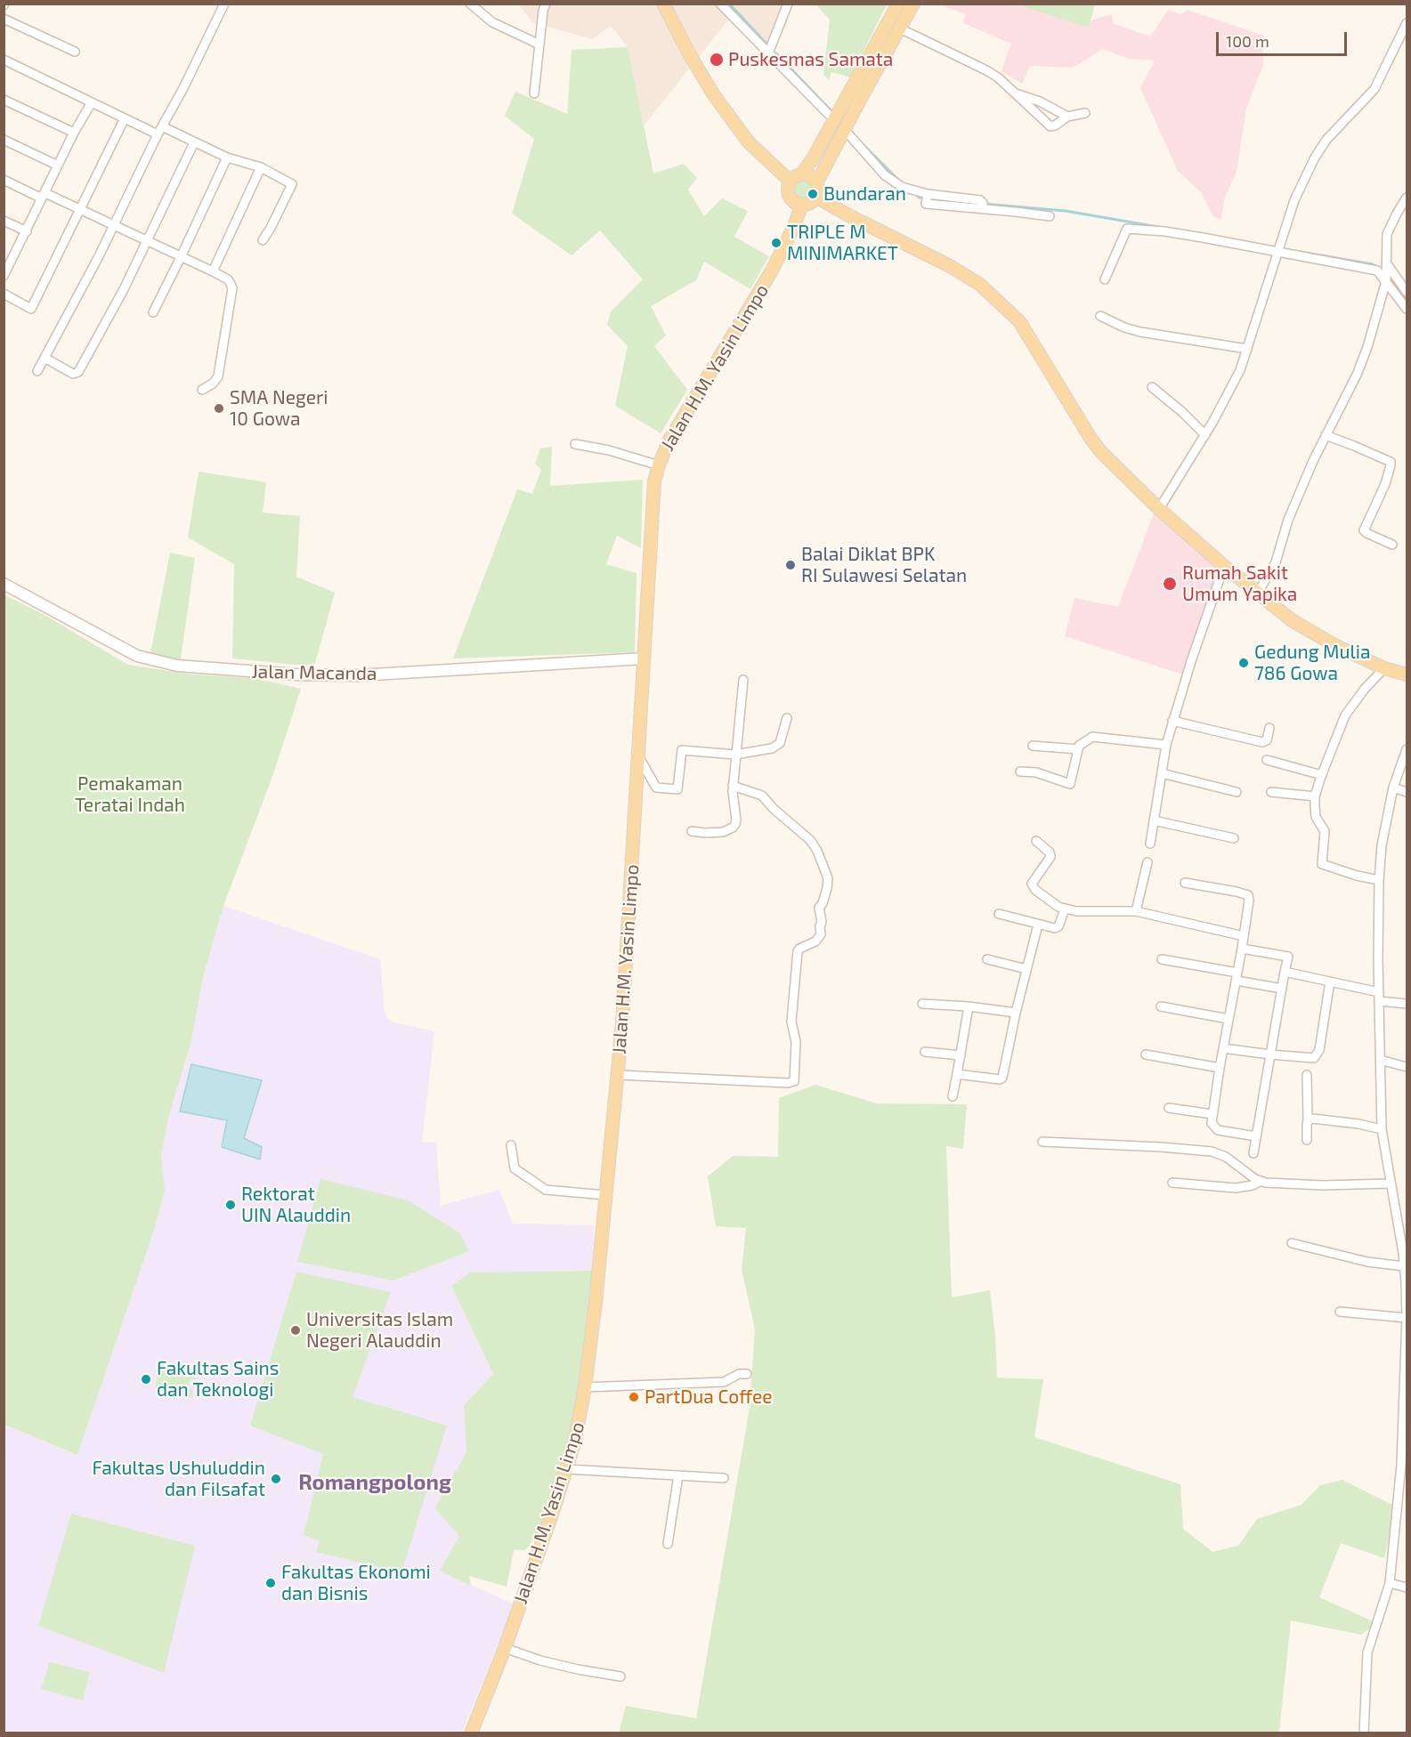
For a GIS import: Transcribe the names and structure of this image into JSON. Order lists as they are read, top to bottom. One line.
{"streets":{"main road":["Jalan H.M. Yasin Limpo"],"street":["Jalan Macanda"]},"crossings":[["Jalan H.M. Yasin Limpo","Jalan Macanda"]],"districts":["Romangpolong"],"parks":["Pemakaman Teratai Indah"],"places":["Puskesmas Samata","Bundaran","TRIPLE M MINIMARKET","SMA Negeri 10 Gowa","Balai Diklat BPK RI Sulawesi Selatan","Rumah Sakit Umum Yapika","Gedung Mulia 786 Gowa","Rektorat UIN Alauddin","Universitas Islam Negeri Alauddin","Fakultas Sains dan Teknologi","PartDua Coffee","Fakultas Ushuluddin dan Filsafat","Fakultas Ekonomi dan Bisnis"],"scale_bar":"100 m"}
